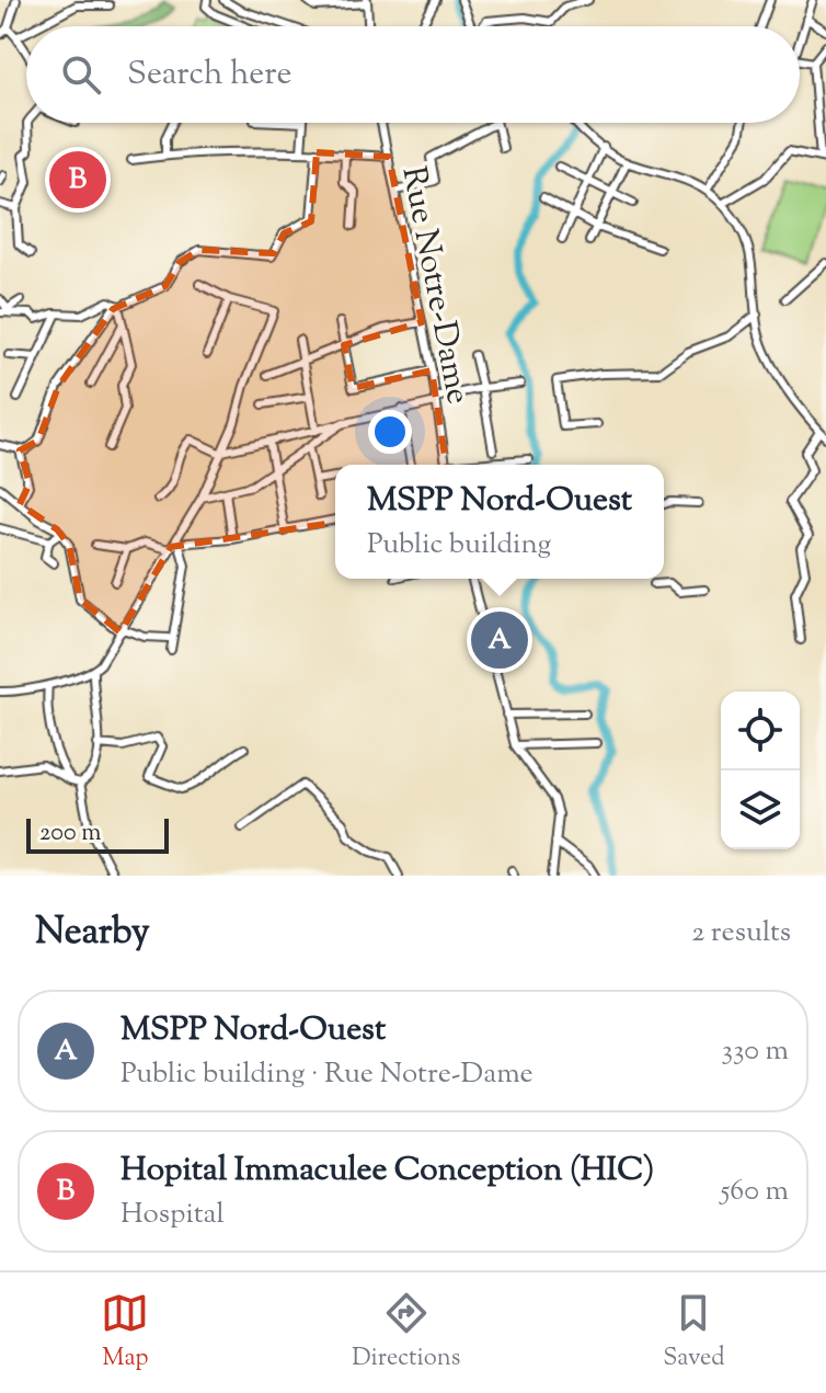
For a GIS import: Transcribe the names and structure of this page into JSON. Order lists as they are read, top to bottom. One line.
{"streets":{"street":["Rue Notre-Dame"]},"scale_bar":"200 m","page":{"search":"Search here","pins":["B","A"],"popup":["MSPP Nord-Ouest","Public building"],"scale":"200 m","heading":["Nearby","2 results"],"list":[{"mark":"A","name":"MSPP Nord-Ouest","note":"Public building · Rue Notre-Dame","value":"330 m"},{"mark":"B","name":"Hopital Immaculee Conception (HIC)","note":"Hospital","value":"560 m"}],"nav":["Map","Directions","Saved"]}}
